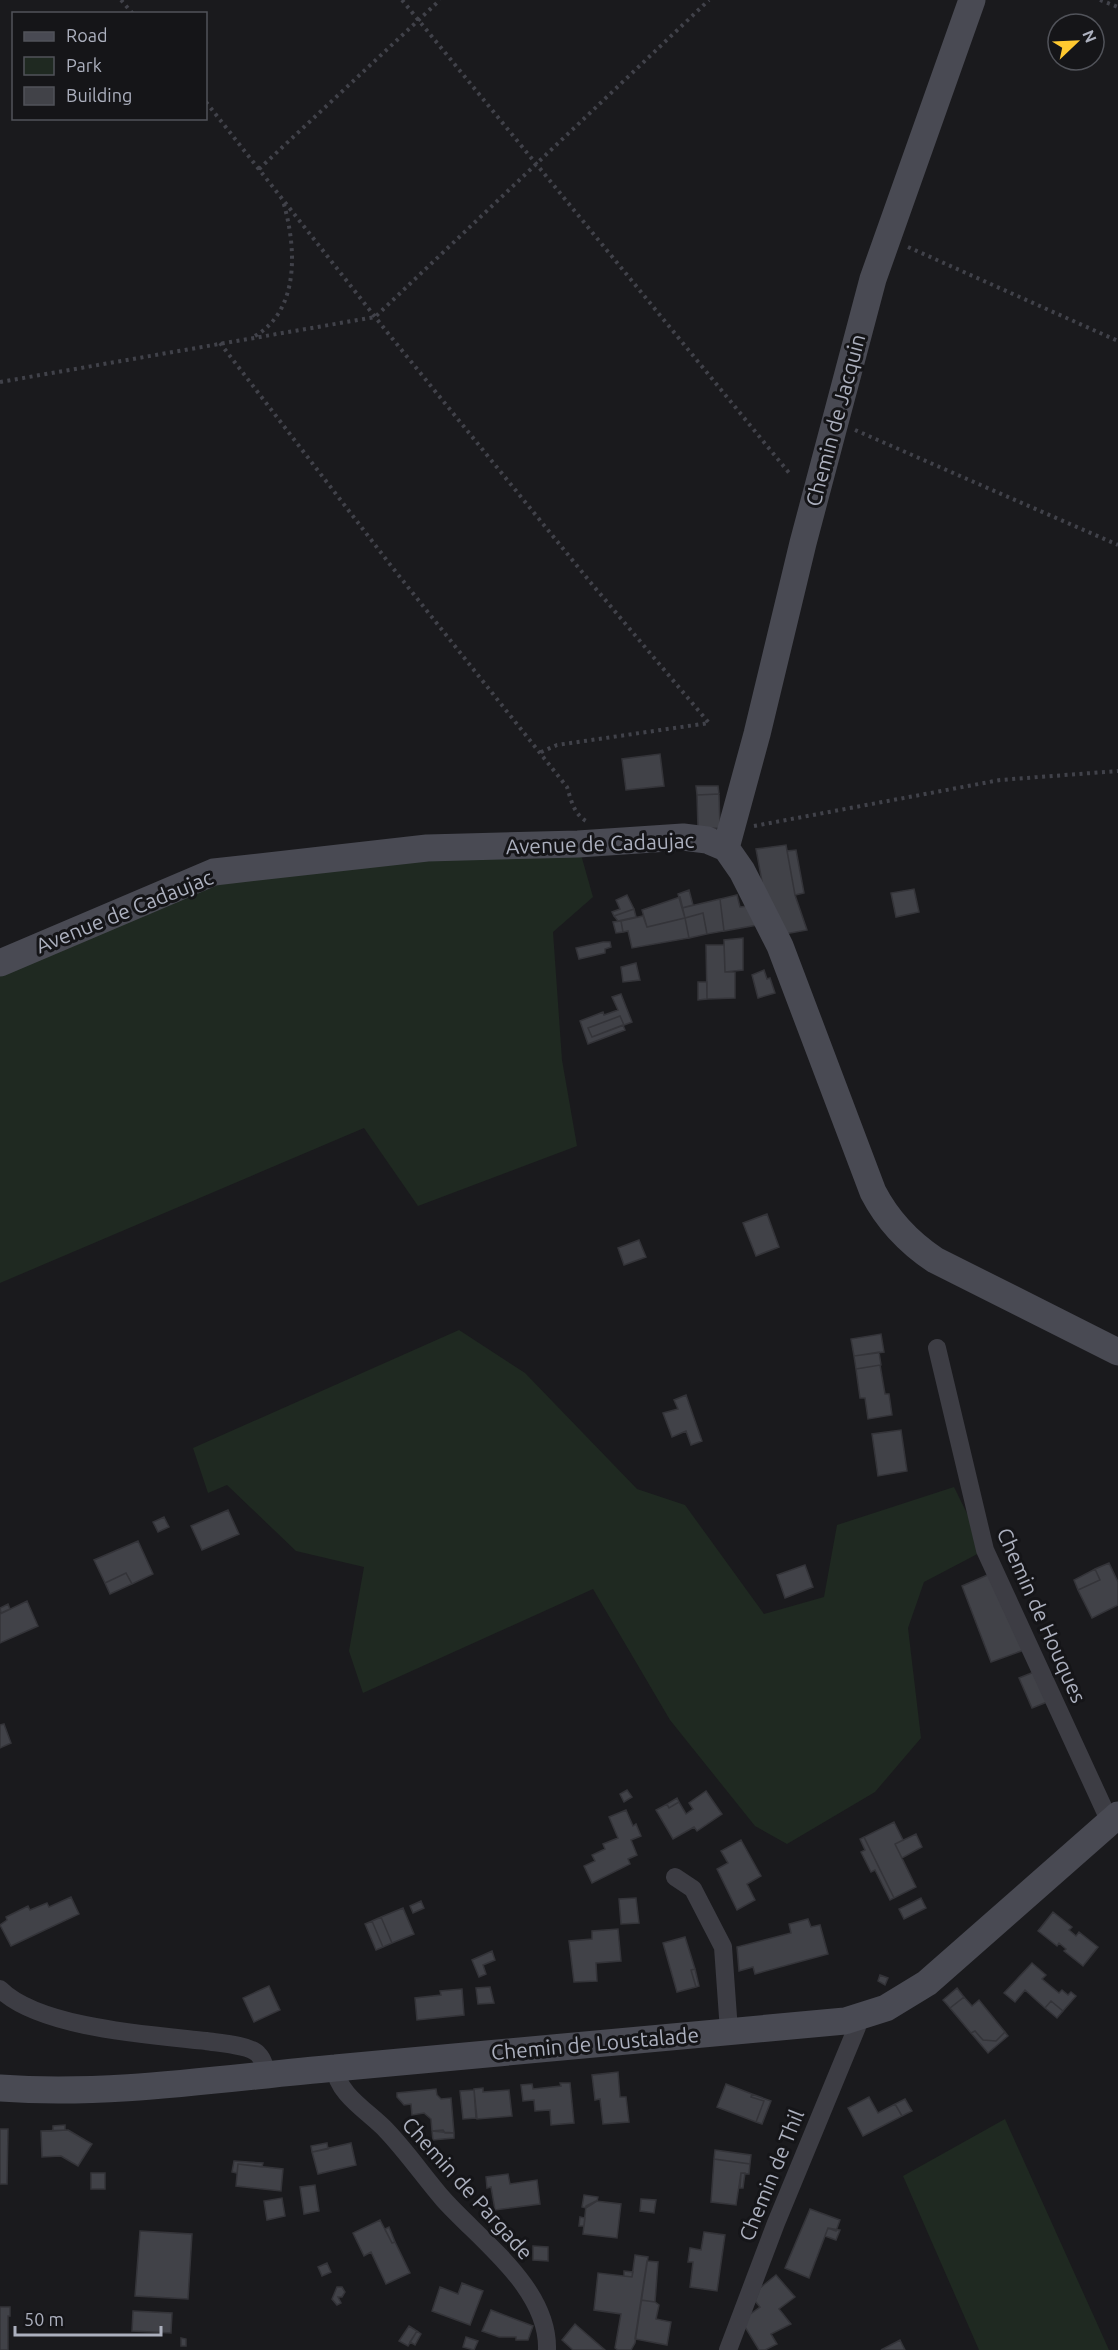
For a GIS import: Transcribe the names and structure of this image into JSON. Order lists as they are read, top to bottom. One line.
{"streets":{"street":["Chemin de Jacquin","Avenue de Cadaujac","Chemin de Houques","Chemin de Loustalade","Chemin de Thil","Chemin de Pargade"]},"crossings":[["Chemin de Jacquin","Avenue de Cadaujac"],["Chemin de Houques","Chemin de Loustalade"],["Chemin de Loustalade","Chemin de Thil"],["Chemin de Loustalade","Chemin de Pargade"]],"legend":["Road","Park","Building"],"scale_bar":"50 m","north":"top right"}
